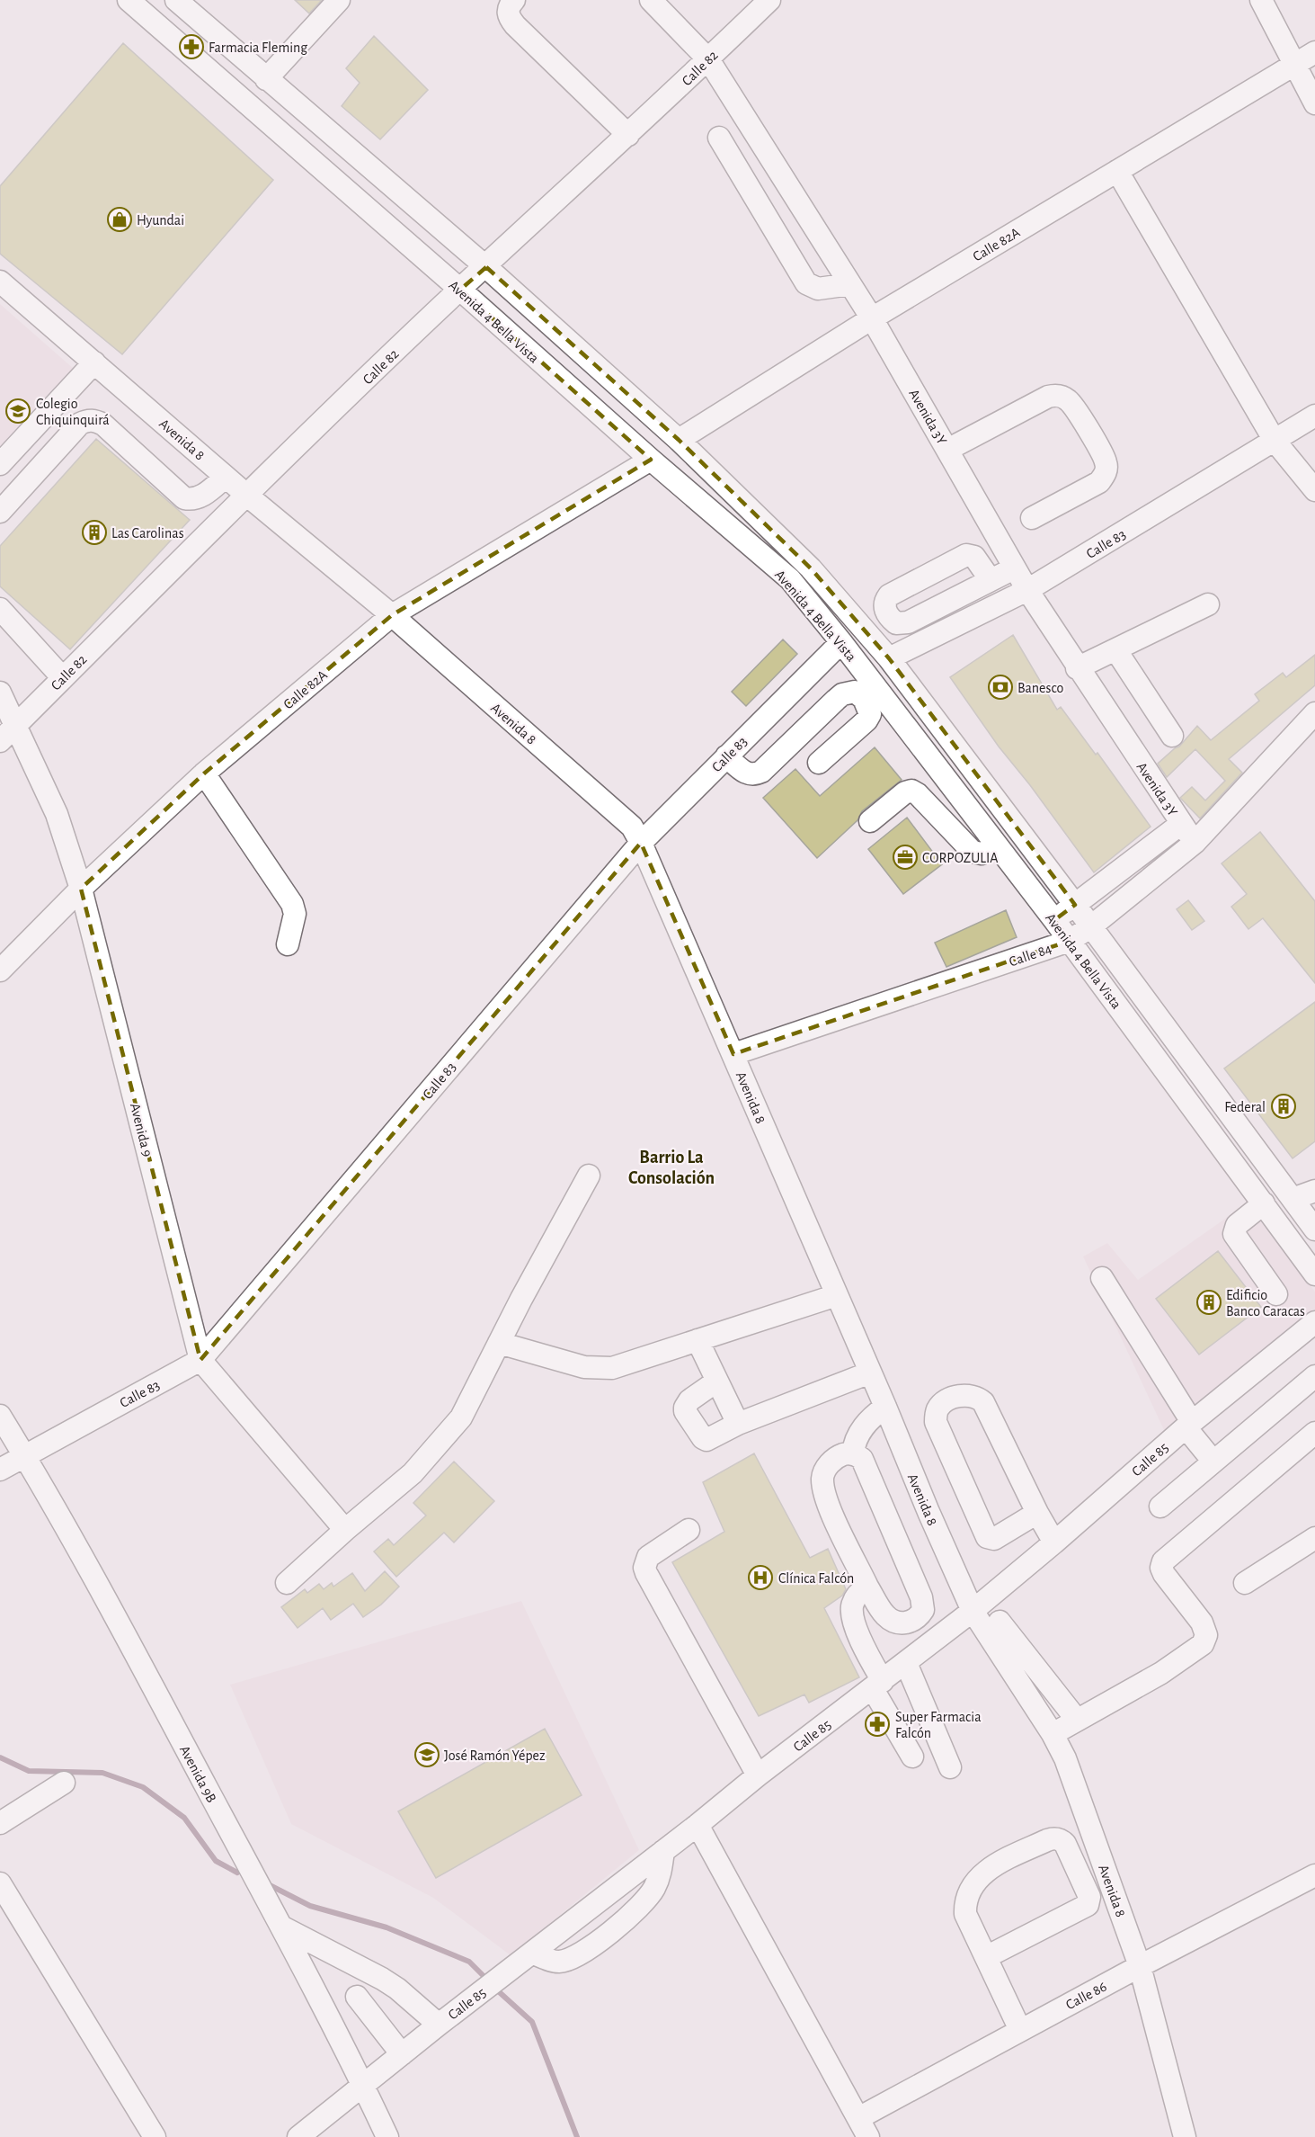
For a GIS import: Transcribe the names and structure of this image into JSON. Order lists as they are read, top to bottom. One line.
{"streets":{"street":["Calle 82","Calle 82A","Avenida 4 Bella Vista","Avenida 3Y","Avenida 8","Calle 83","Calle 84","Avenida 9","Calle 85","Avenida 9B","Calle 86"]},"crossings":[["Calle 82","Avenida 4 Bella Vista"],["Calle 82","Avenida 3Y"],["Calle 82","Avenida 8"],["Calle 82","Avenida 9"],["Calle 82A","Avenida 4 Bella Vista"],["Calle 82A","Avenida 3Y"],["Calle 82A","Avenida 8"],["Calle 82A","Avenida 9"],["Avenida 4 Bella Vista","Calle 83"],["Avenida 4 Bella Vista","Calle 84"],["Avenida 3Y","Calle 83"],["Avenida 3Y","Calle 84"],["Avenida 8","Calle 83"],["Avenida 8","Calle 84"],["Avenida 8","Calle 85"],["Avenida 8","Calle 86"],["Calle 83","Avenida 9"],["Calle 83","Avenida 9B"],["Calle 85","Avenida 9B"]],"districts":["Barrio La Consolación"],"places":{"pharmacy":["Farmacia Fleming","Super Farmacia Falcón"],"shop":["Hyundai"],"school or university":["Colegio Chiquinquirá","José Ramón Yépez"],"building":["Las Carolinas","Federal","Edificio Banco Caracas"],"bank":["Banesco"],"office":["CORPOZULIA"],"hospital":["Clínica Falcón"]}}
